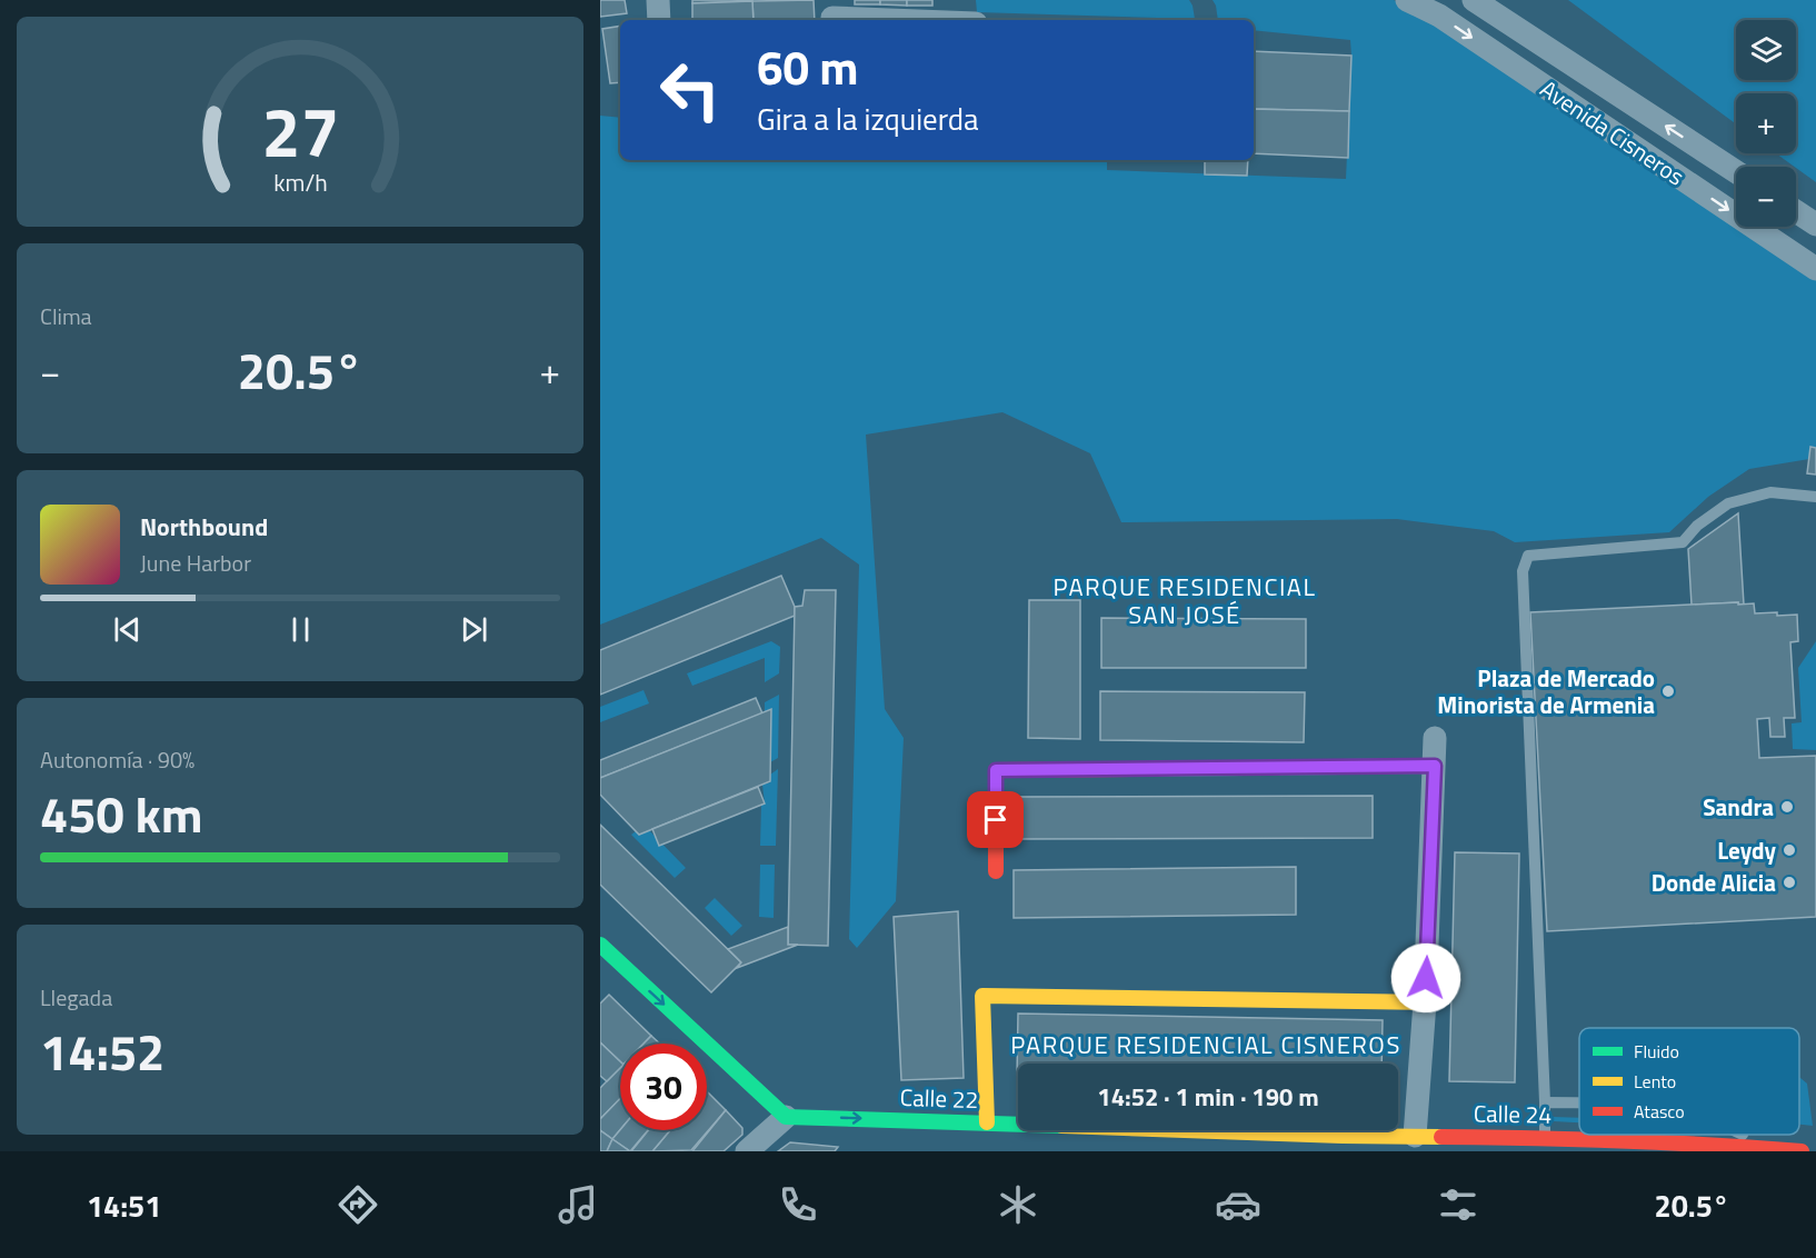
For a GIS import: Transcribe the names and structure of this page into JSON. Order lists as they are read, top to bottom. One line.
{"streets":{"street":["Avenida Cisneros","Calle 22","Calle 24"]},"crossings":[["Calle 22","Calle 24"]],"one_way":["Calle 22"],"districts":["PARQUE RESIDENCIAL SAN JOSÉ","PARQUE RESIDENCIAL CISNEROS"],"places":["Plaza de Mercado Minorista de Armenia","Sandra","Leydy","Donde Alicia"],"legend":["Fluido","Lento","Atasco"],"page":{"map_buttons":["+","−"],"turn":["60 m","Gira a la izquierda"],"tile":["Clima",["Autonomía · 90%","450 km"],["Llegada","14:52"]],"heat":["−","20.5°","+"],"song":["Northbound","June Harbor"],"limit":"30","trip":"14:52 · 1 min · 190 m","tabs":["14:51","20.5°"],"gauge":["27","km/h"]}}
